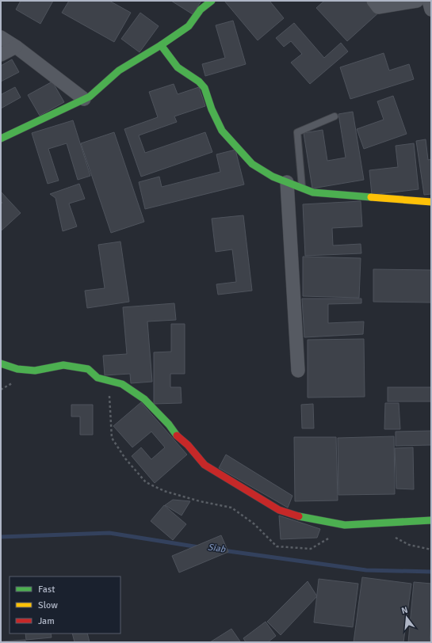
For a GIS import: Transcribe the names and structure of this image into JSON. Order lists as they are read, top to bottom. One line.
{"water":["Siab"],"legend":["Fast","Slow","Jam"],"north":"top"}
